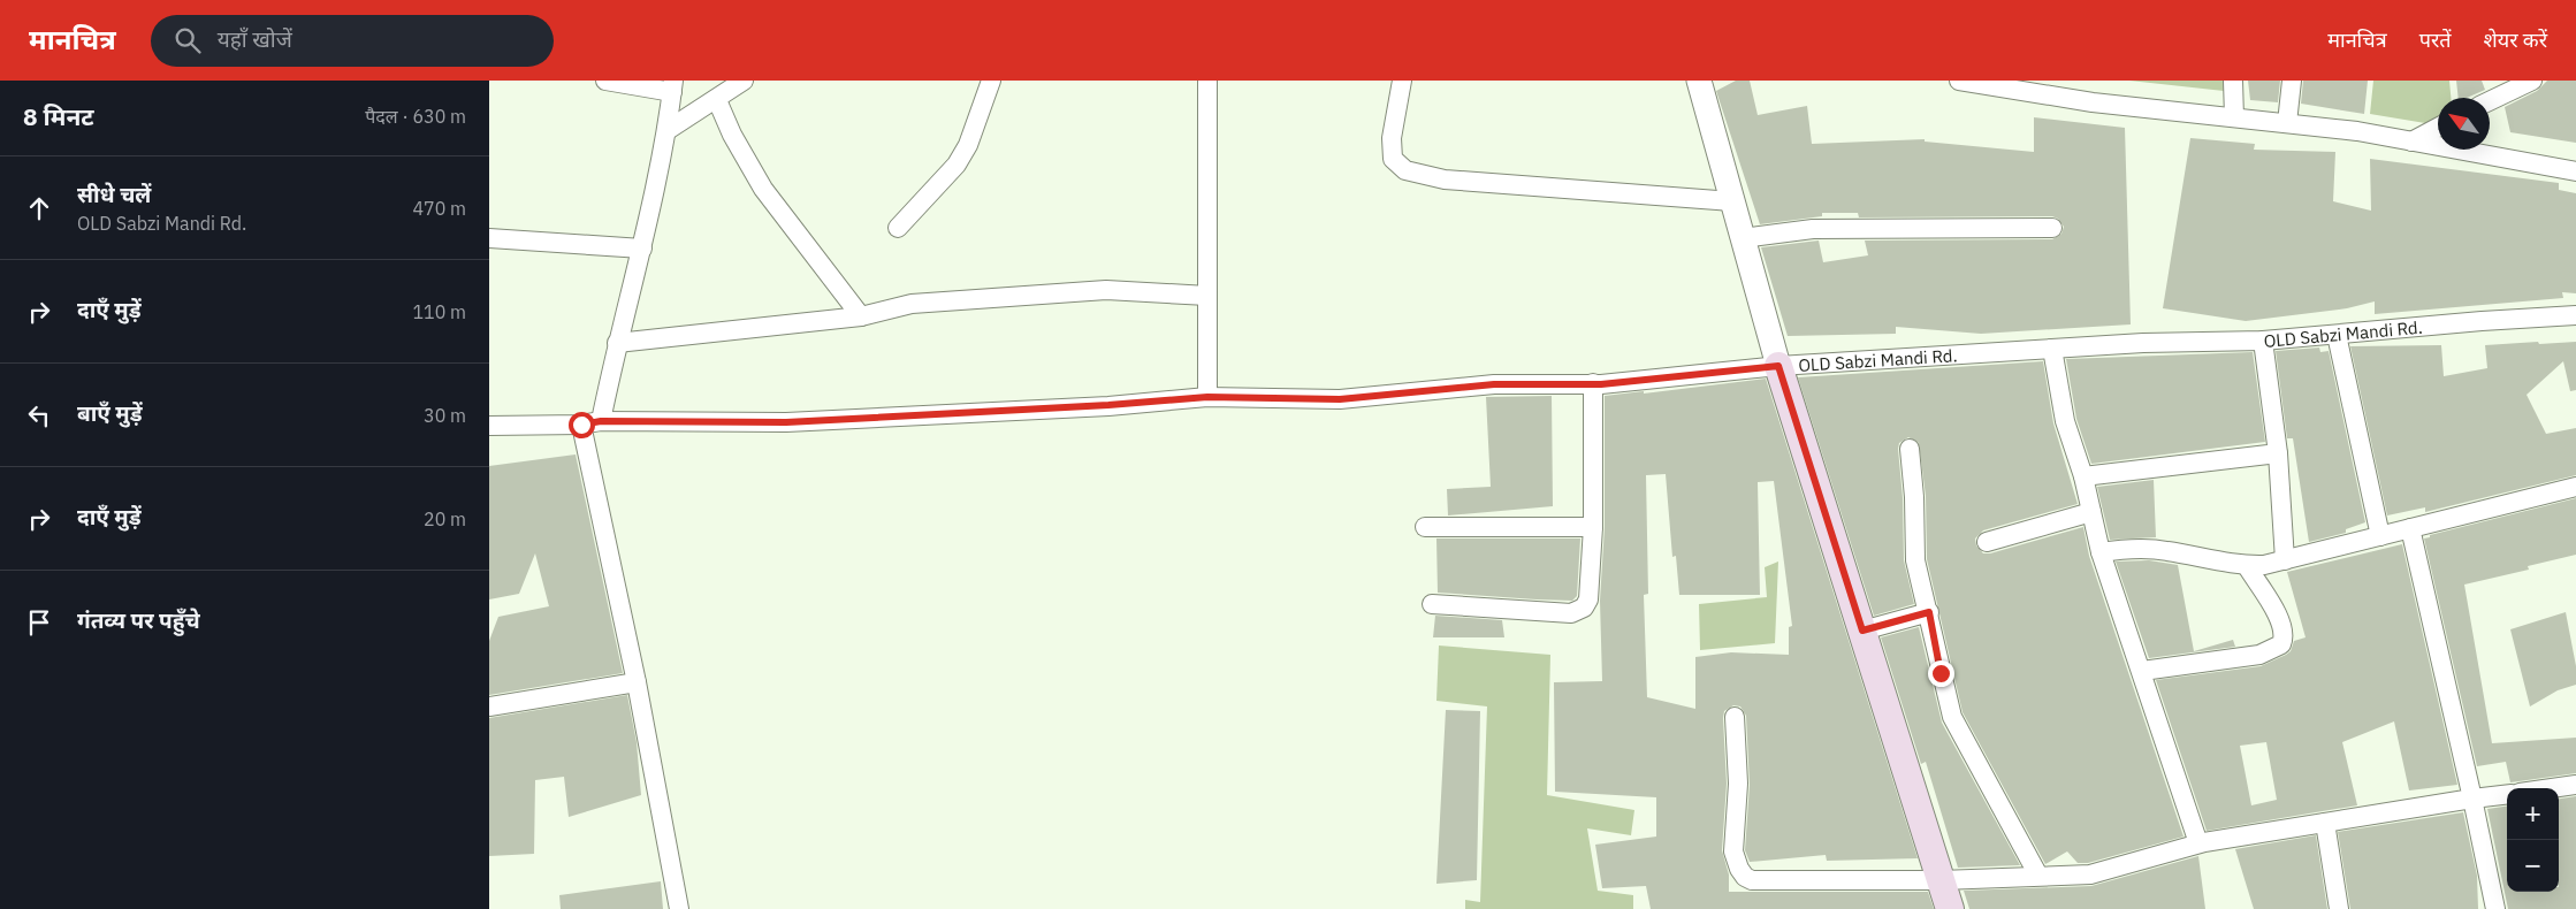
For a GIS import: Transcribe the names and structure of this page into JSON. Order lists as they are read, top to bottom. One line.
{"streets":{"street":["OLD Sabzi Mandi Rd."]},"north":"top left","page":{"header":"मानचित्र","search":"यहाँ खोजें","nav":["मानचित्र","परतें","शेयर करें"],"heading":["8 मिनट","पैदल · 630 m"],"list":[["सीधे चलें","OLD Sabzi Mandi Rd.","470 m"],["दाएँ मुड़ें","110 m"],["बाएँ मुड़ें","30 m"],["दाएँ मुड़ें","20 m"],"गंतव्य पर पहुँचे"],"map_buttons":["+","−"]}}
